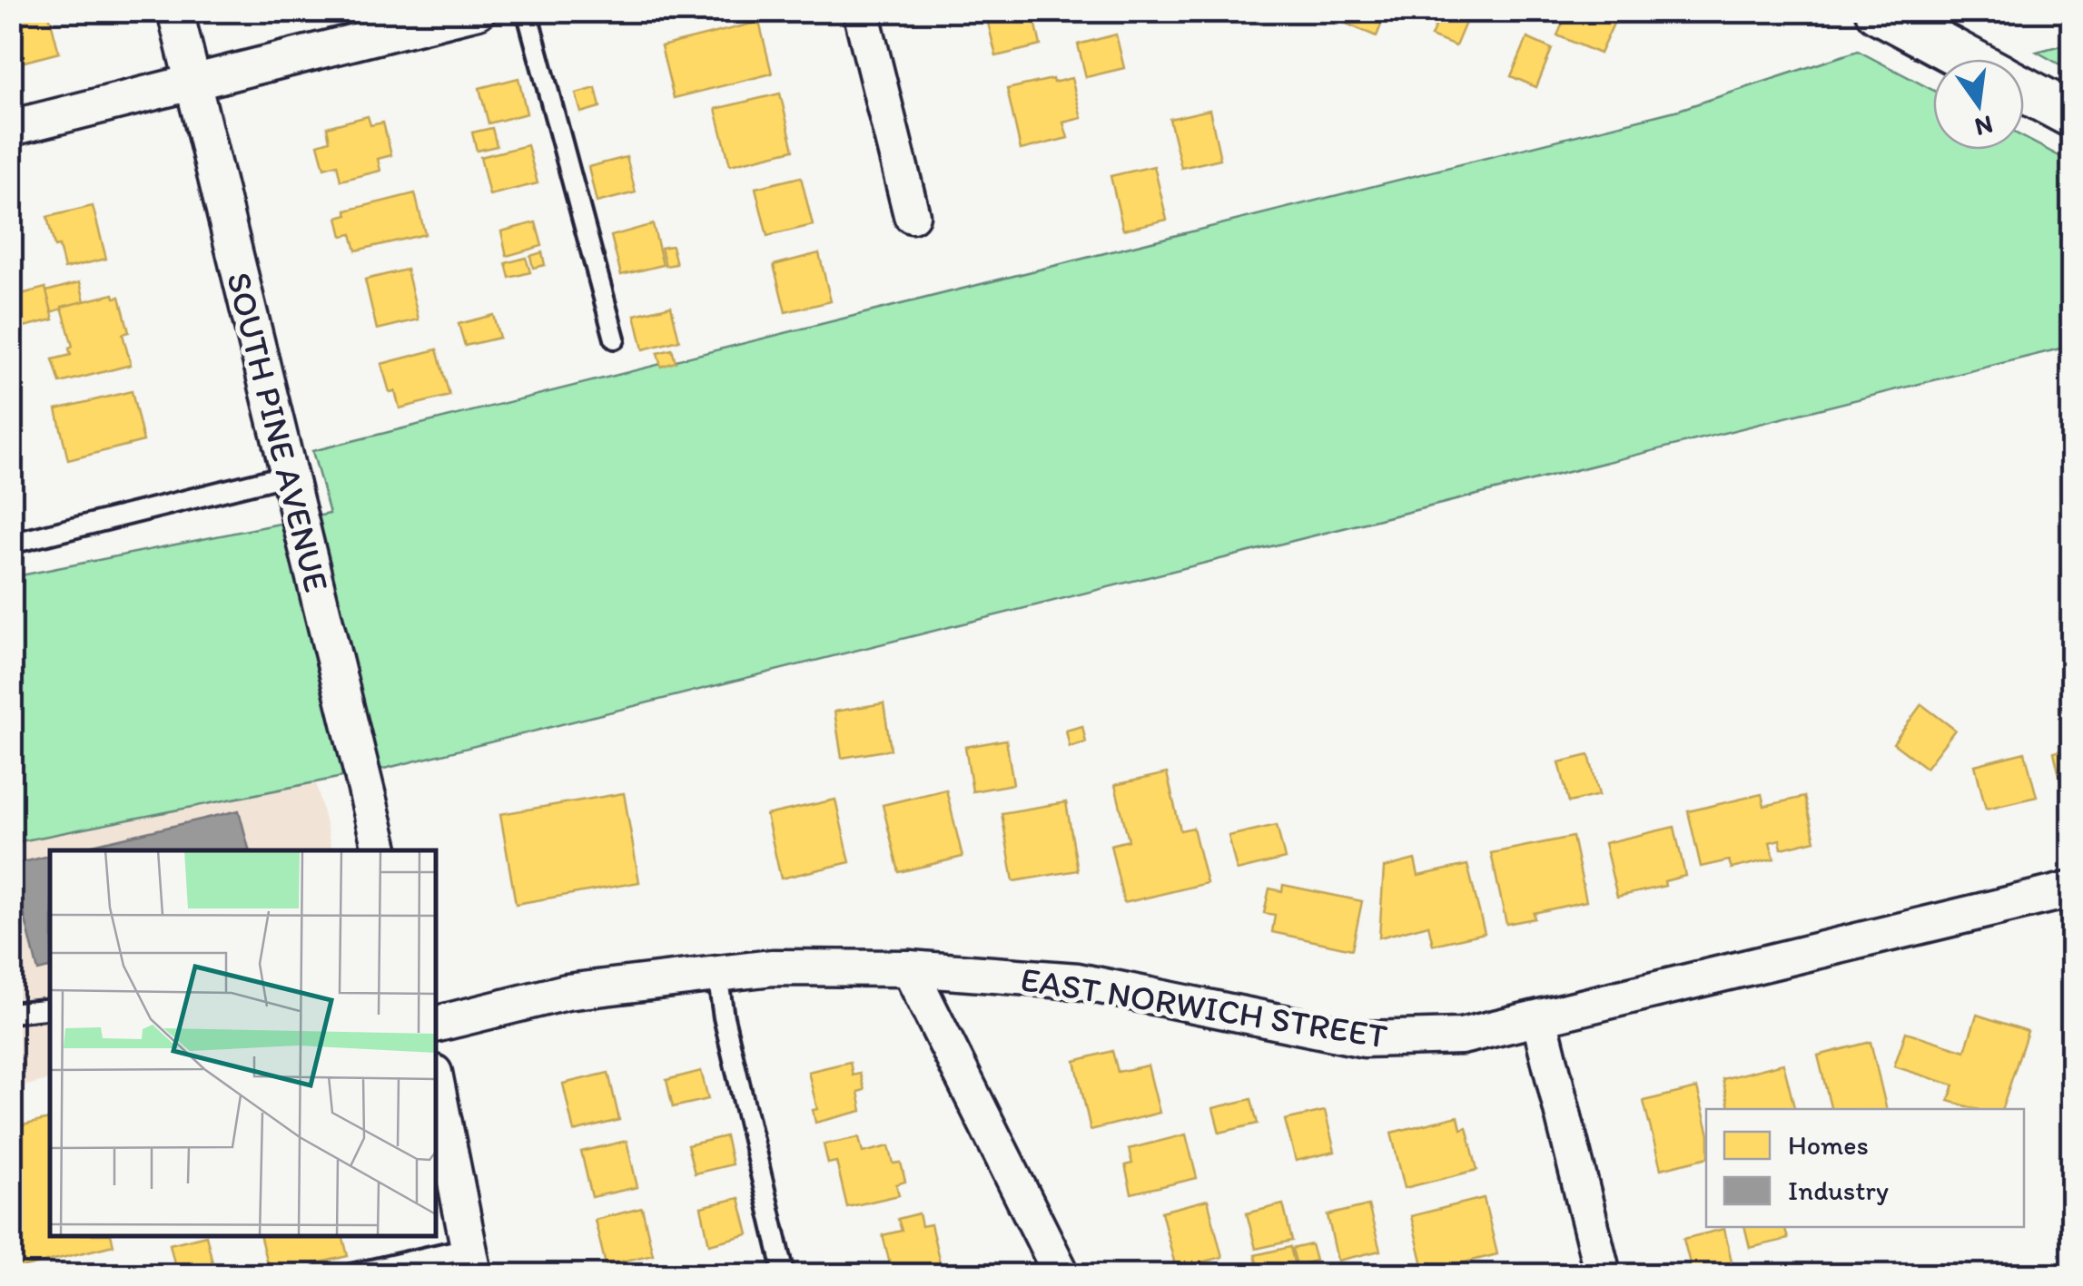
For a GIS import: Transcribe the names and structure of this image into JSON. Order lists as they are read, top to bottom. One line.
{"streets":{"street":["SOUTH PINE AVENUE","EAST NORWICH STREET"]},"legend":["Homes","Industry"],"north":"bottom"}
